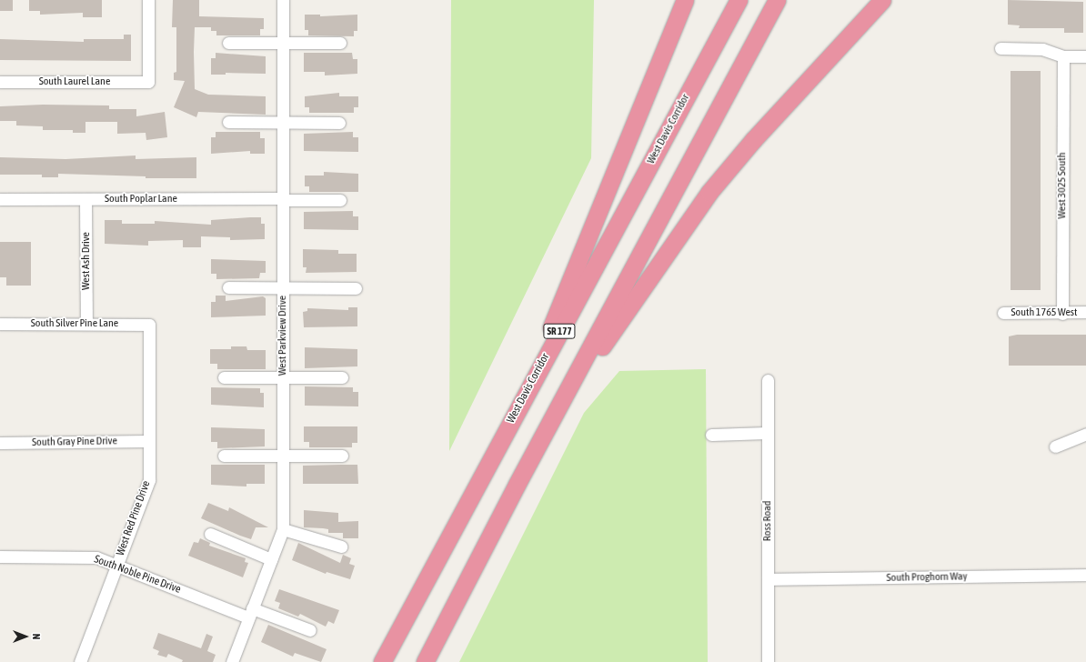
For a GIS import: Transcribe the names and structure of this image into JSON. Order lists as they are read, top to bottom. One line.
{"streets":{"highway":["West Davis Corridor","SR 177"],"street":["South Laurel Lane","West 3025 South","South Poplar Lane","West Ash Drive","South 1765 West","South Silver Pine Lane","West Parkview Drive","South Gray Pine Drive","West Red Pine Drive","Ross Road","South Noble Pine Drive","South Proghorn Way"]},"crossings":[["West 3025 South","South 1765 West"],["South Poplar Lane","West Ash Drive"],["South Poplar Lane","West Parkview Drive"],["West Ash Drive","South Silver Pine Lane"],["South Silver Pine Lane","West Red Pine Drive"],["West Parkview Drive","South Noble Pine Drive"],["South Gray Pine Drive","West Red Pine Drive"],["West Red Pine Drive","South Noble Pine Drive"],["Ross Road","South Proghorn Way"]],"north":"right"}
